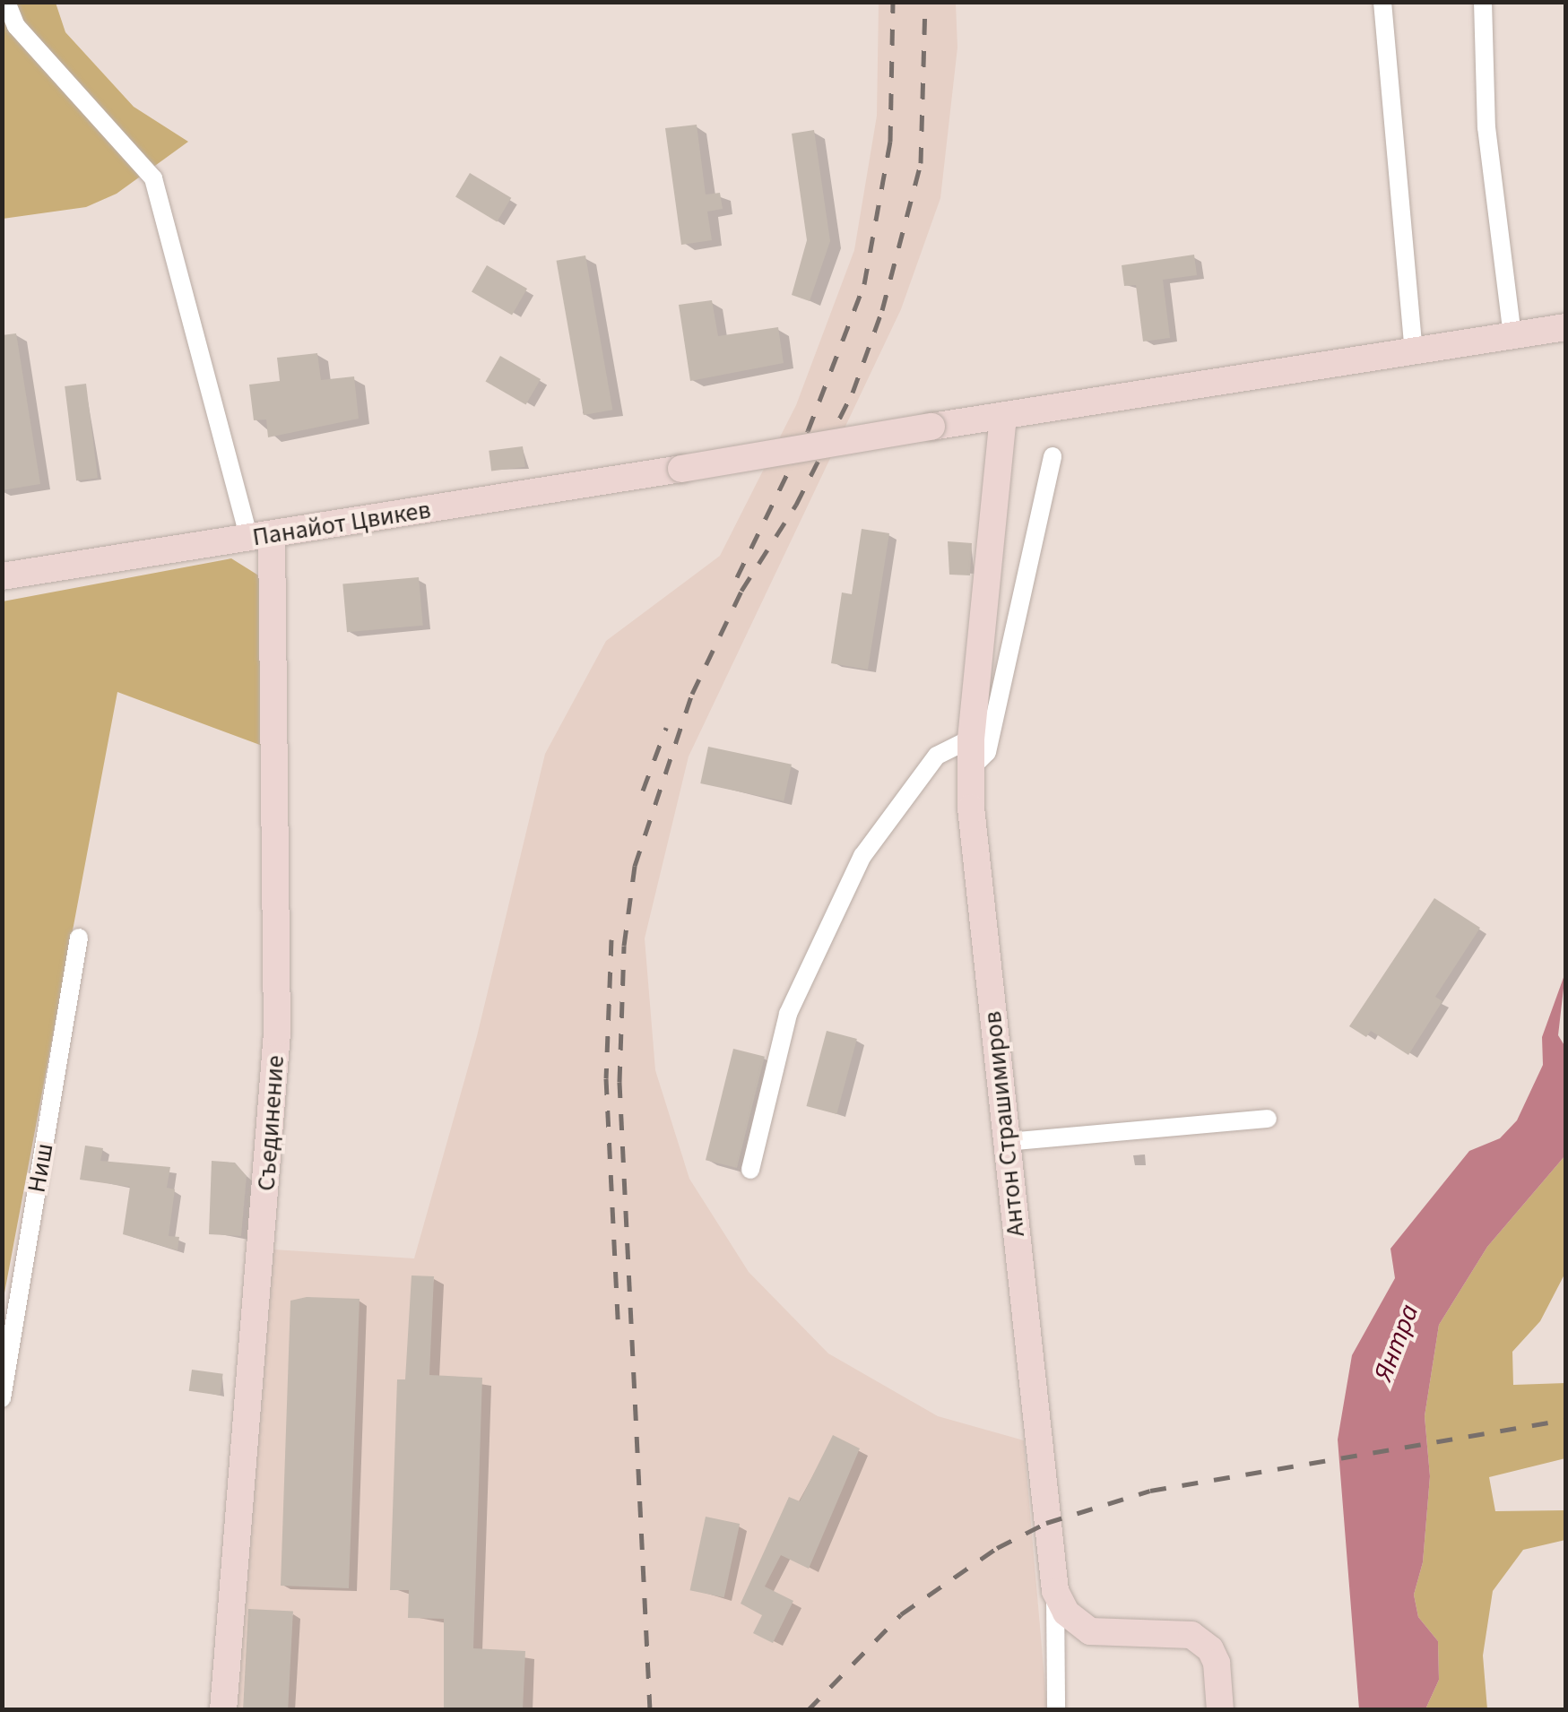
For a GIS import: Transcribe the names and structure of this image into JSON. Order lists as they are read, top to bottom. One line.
{"streets":{"main road":["Панайот Цвикев","Съединение","Антон Страшимиров"],"street":["Ниш"]},"crossings":[["Панайот Цвикев","Съединение"],["Панайот Цвикев","Антон Страшимиров"]],"water":["Янтра"]}
